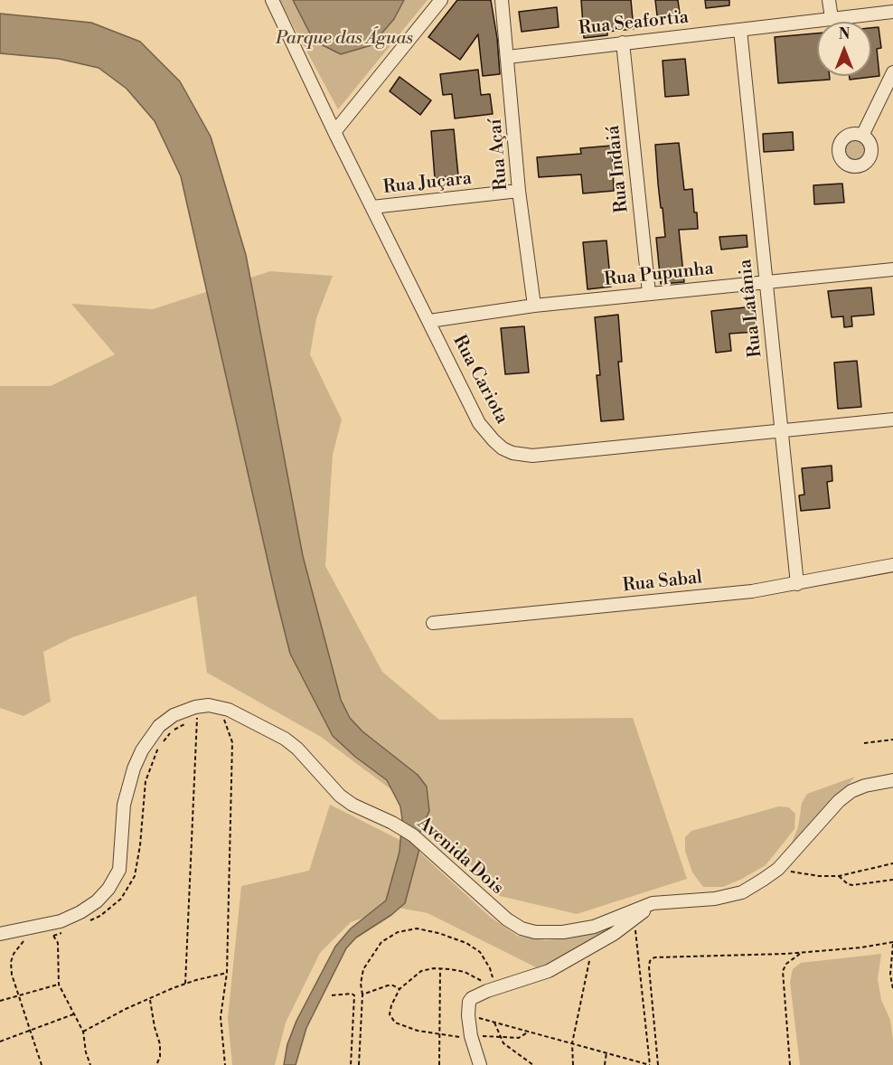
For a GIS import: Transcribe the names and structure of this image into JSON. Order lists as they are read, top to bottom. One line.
{"streets":{"street":["Rua Seafortia","Rua Açaí","Rua Indaiá","Rua Juçara","Rua Pupunha","Rua Latânia","Rua Cariota","Rua Sabal","Avenida Dois"]},"crossings":[["Rua Seafortia","Rua Açaí"],["Rua Seafortia","Rua Indaiá"],["Rua Seafortia","Rua Latânia"],["Rua Açaí","Rua Juçara"],["Rua Açaí","Rua Pupunha"],["Rua Indaiá","Rua Pupunha"],["Rua Juçara","Rua Cariota"],["Rua Pupunha","Rua Latânia"],["Rua Pupunha","Rua Cariota"],["Rua Latânia","Rua Cariota"],["Rua Latânia","Rua Sabal"]],"parks":["Parque das Águas"],"north":"top"}
